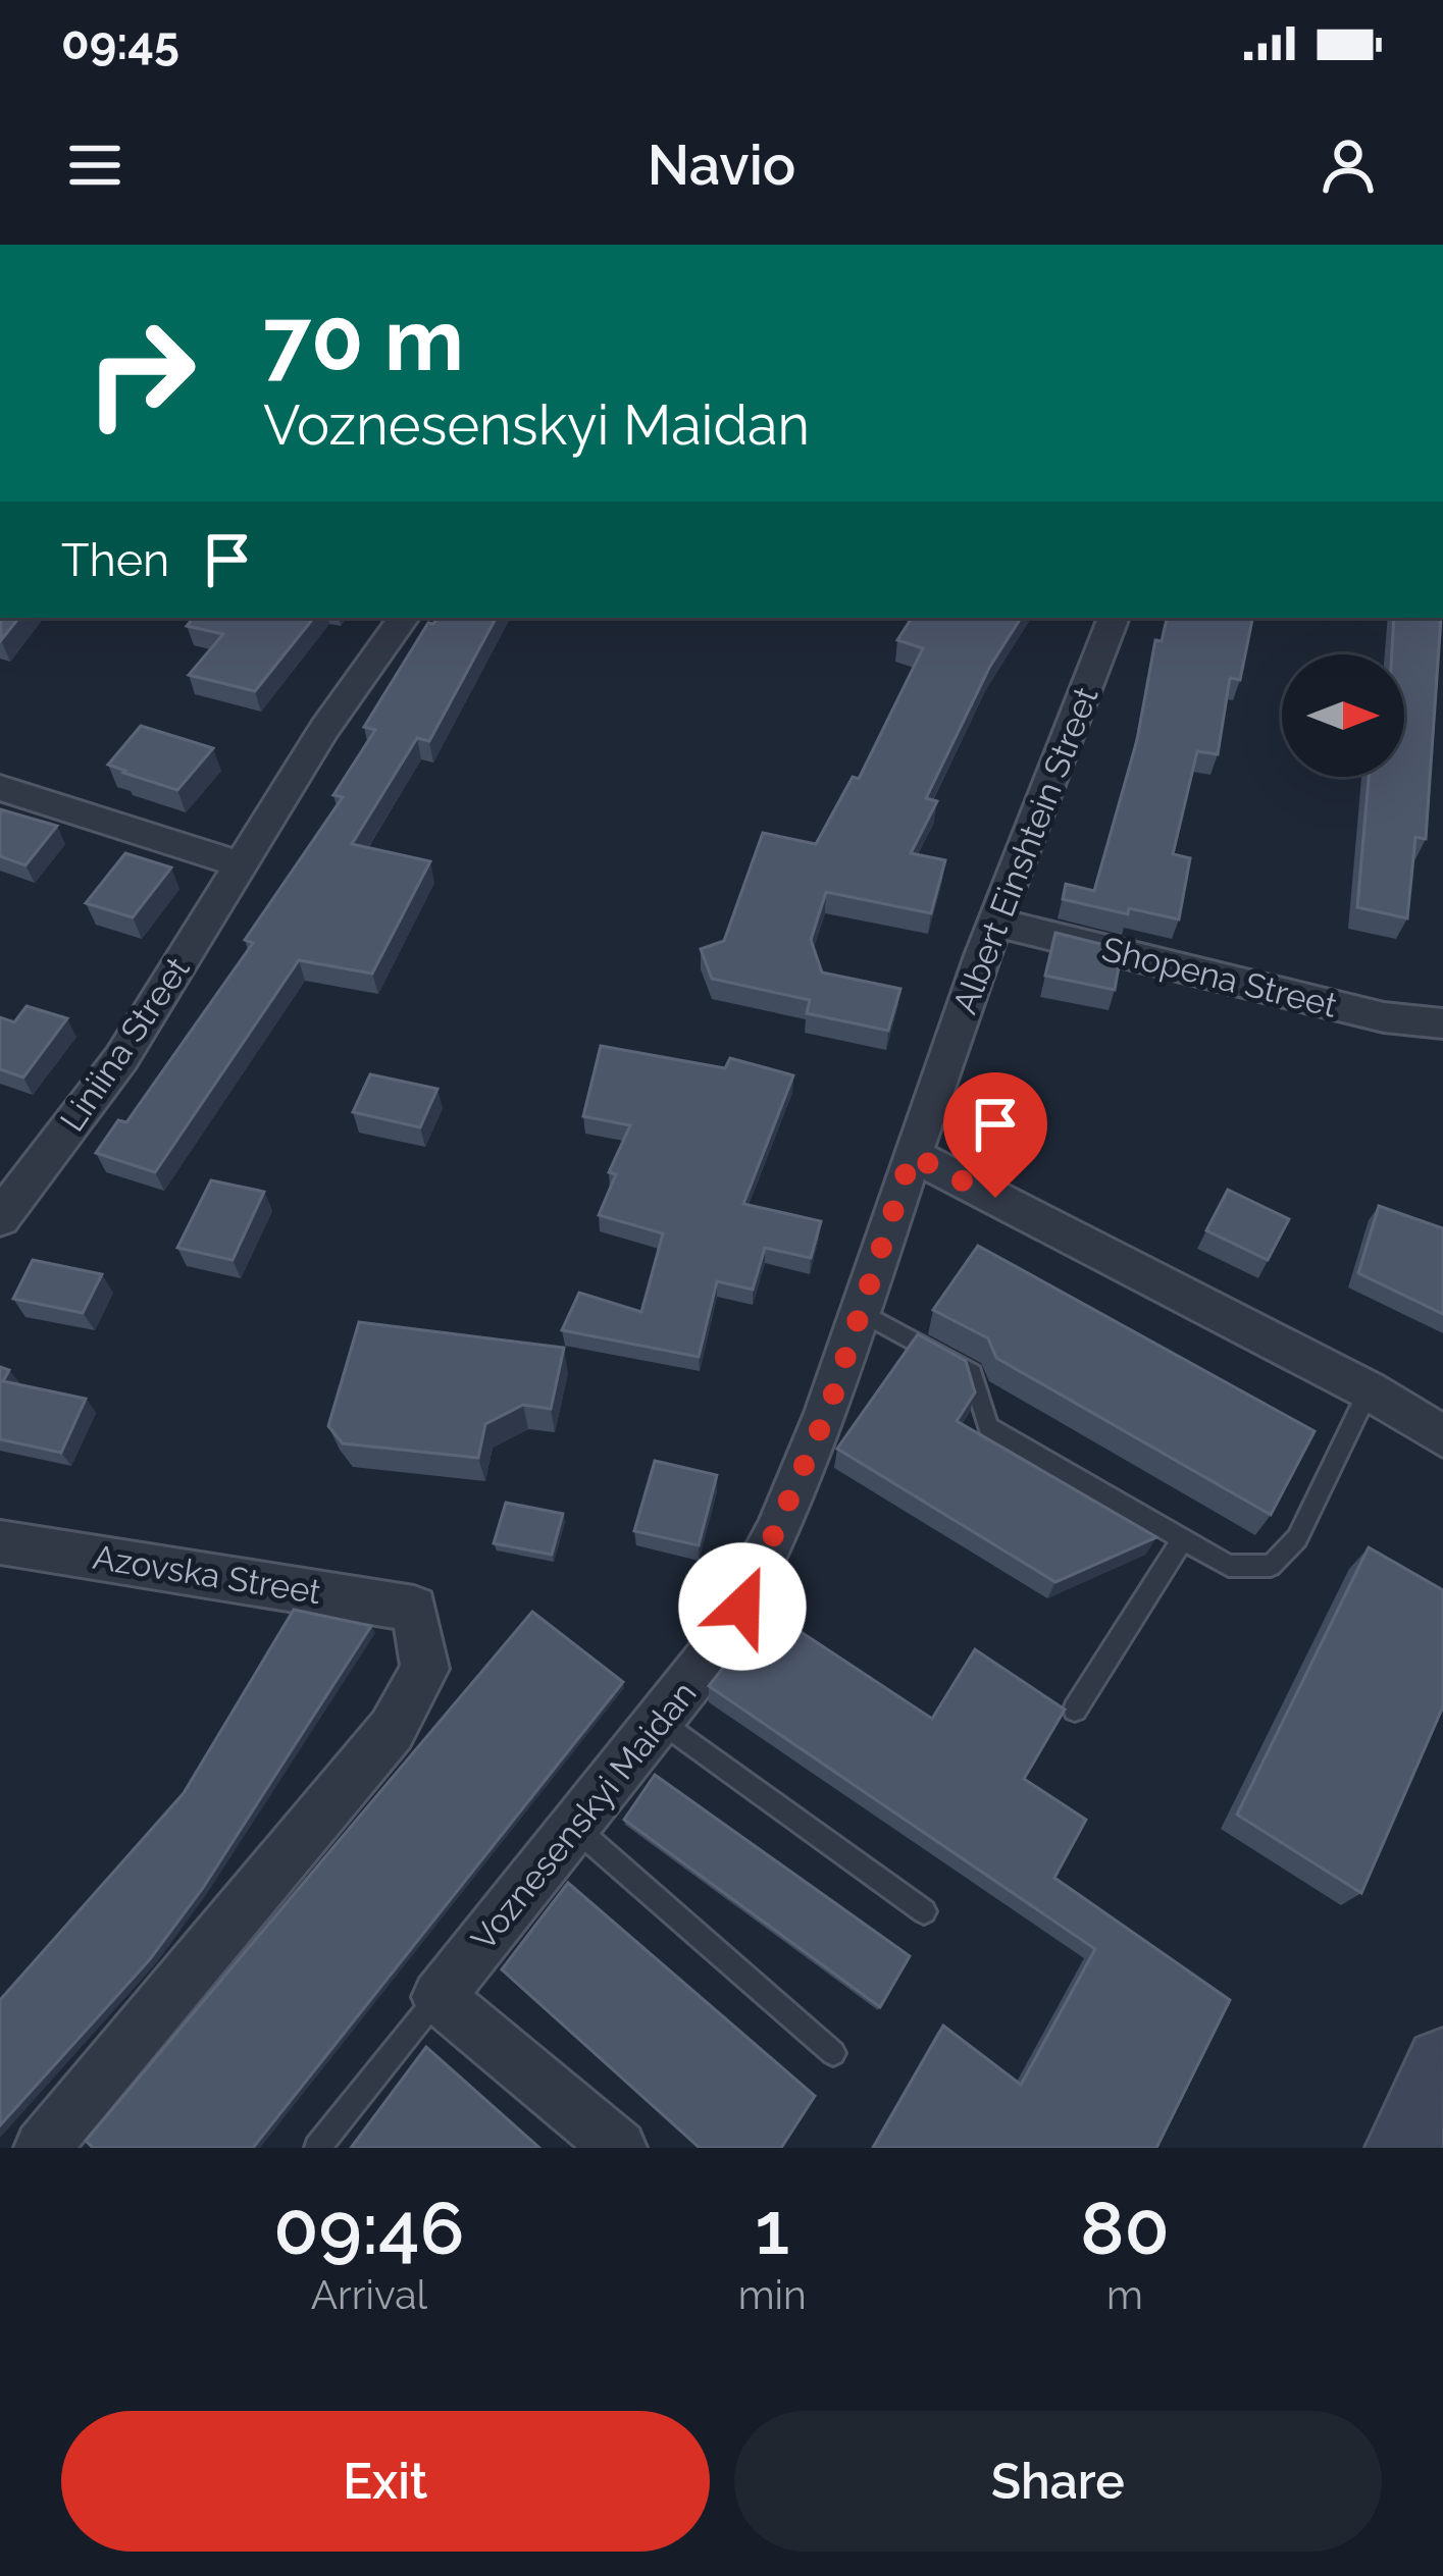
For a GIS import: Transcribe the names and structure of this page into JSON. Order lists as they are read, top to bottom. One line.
{"streets":{"street":["Albert Einshtein Street","Shopena Street","Liniina Street","Azovska Street","Voznesenskyi Maidan"]},"crossings":[["Albert Einshtein Street","Shopena Street"],["Albert Einshtein Street","Voznesenskyi Maidan"]],"north":"right","page":{"status":"09:45","header":"Navio","turn":["70 m","Voznesenskyi Maidan"],"then":"Then","eta":["09:46","Arrival","1","min","80","m"],"buttons":["Exit","Share"]}}
